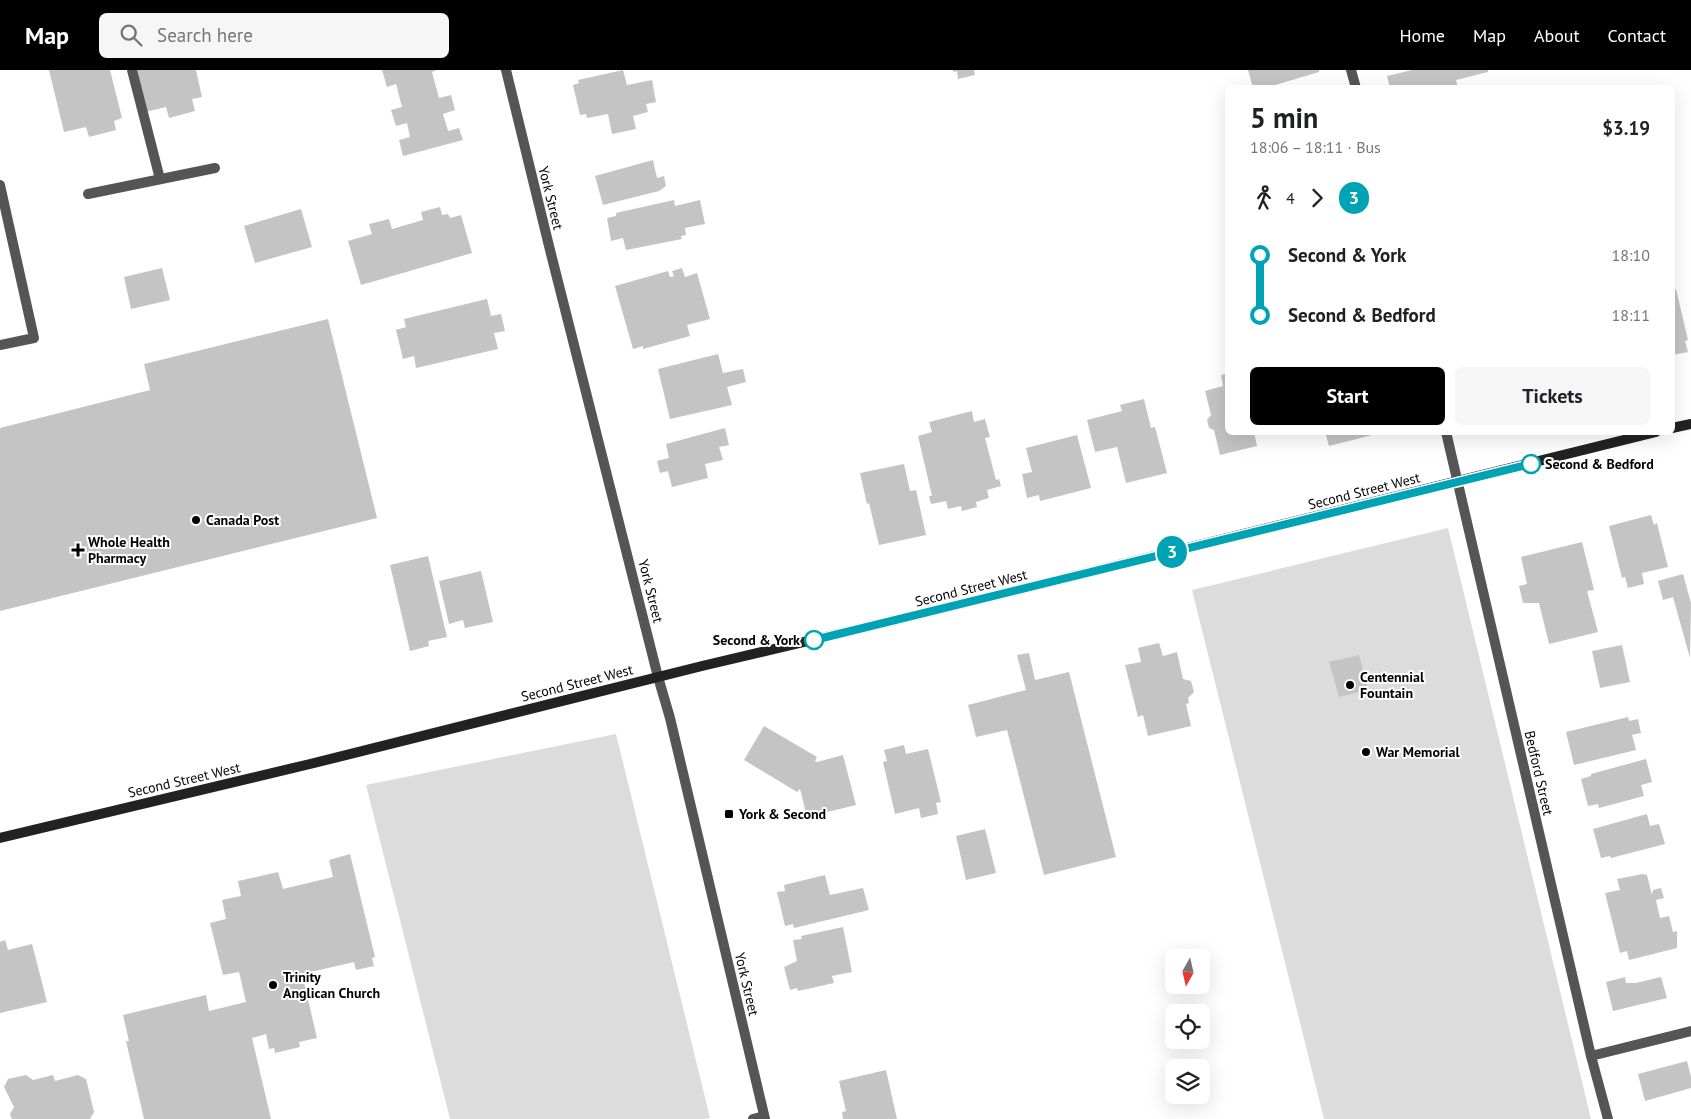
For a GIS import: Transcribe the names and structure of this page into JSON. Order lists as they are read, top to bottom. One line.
{"streets":{"main road":["Second Street West"],"street":["York Street","Bedford Street"]},"crossings":[["York Street","Second Street West"],["Second Street West","Bedford Street"]],"places":{"other":["Second & Bedford","Canada Post","Second & York","Centennial Fountain","War Memorial","Trinity Anglican Church"],"health":["Whole Health Pharmacy"],"transit":["York & Second"]},"lines":["bus line 3"],"north":"bottom","page":{"header":"Map","search":"Search here","nav":["Home","Map","About","Contact"],"on_map":"3","heading":["5 min","18:06 – 18:11 · Bus","$3.19"],"legs":["4","3"],"list":[{"name":"Second & York","value":"18:10"},{"name":"Second & Bedford","value":"18:11"}],"buttons":["Start","Tickets"]}}
